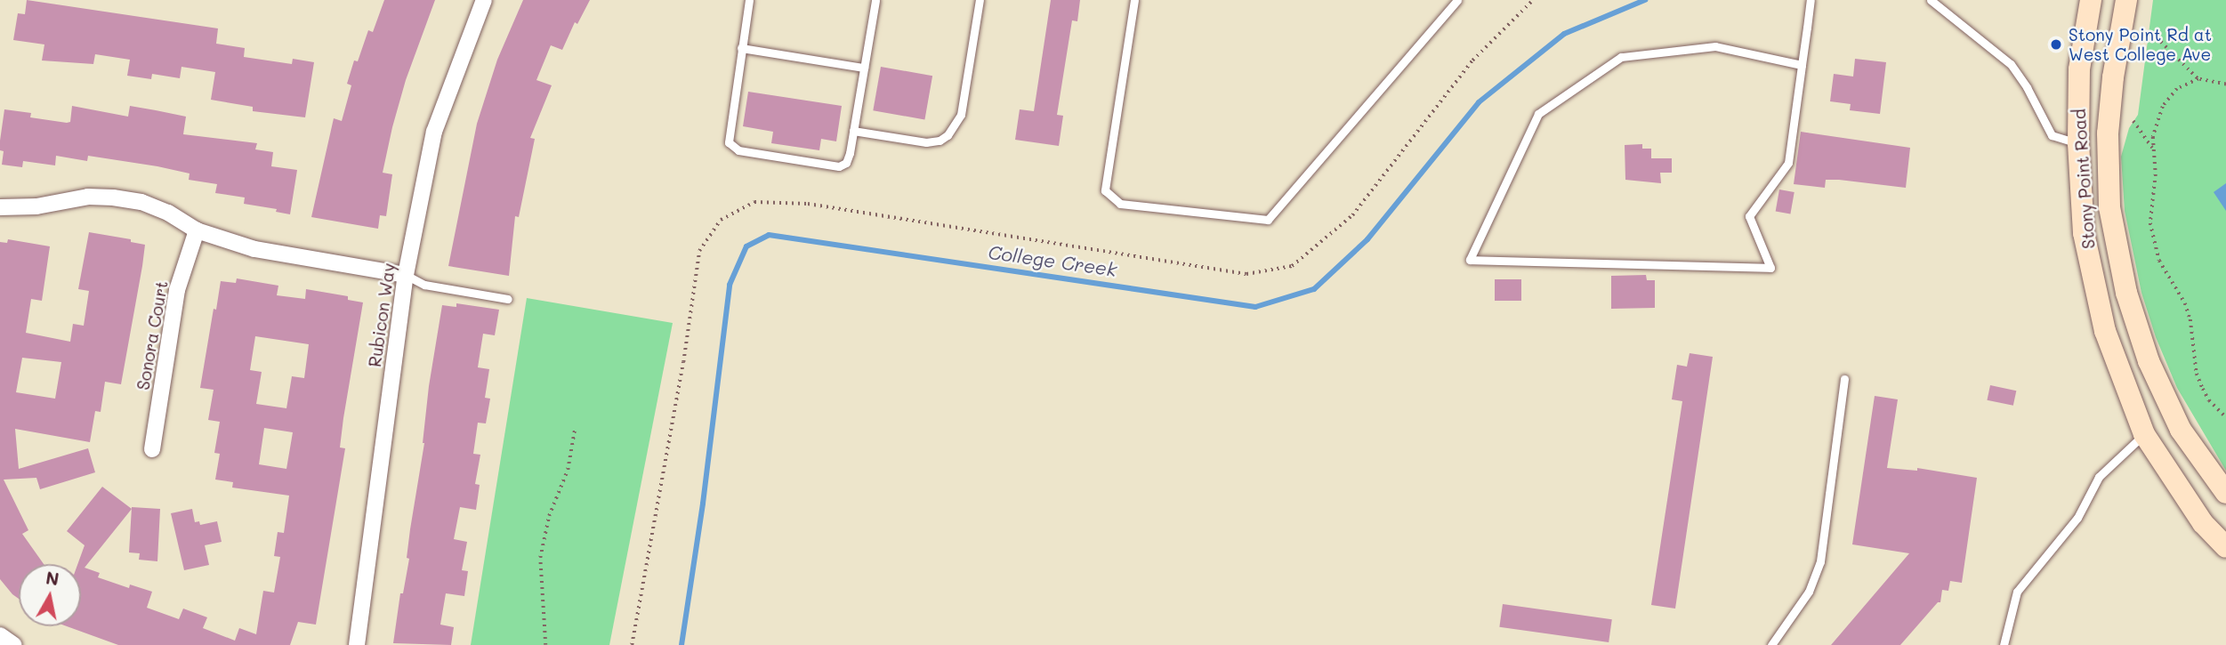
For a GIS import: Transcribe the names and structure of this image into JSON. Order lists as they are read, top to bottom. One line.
{"streets":{"main road":["Stony Point Road"],"street":["Rubicon Way","Sonora Court"]},"water":["College Creek"],"places":["Stony Point Rd at West College Ave"],"north":"top"}
